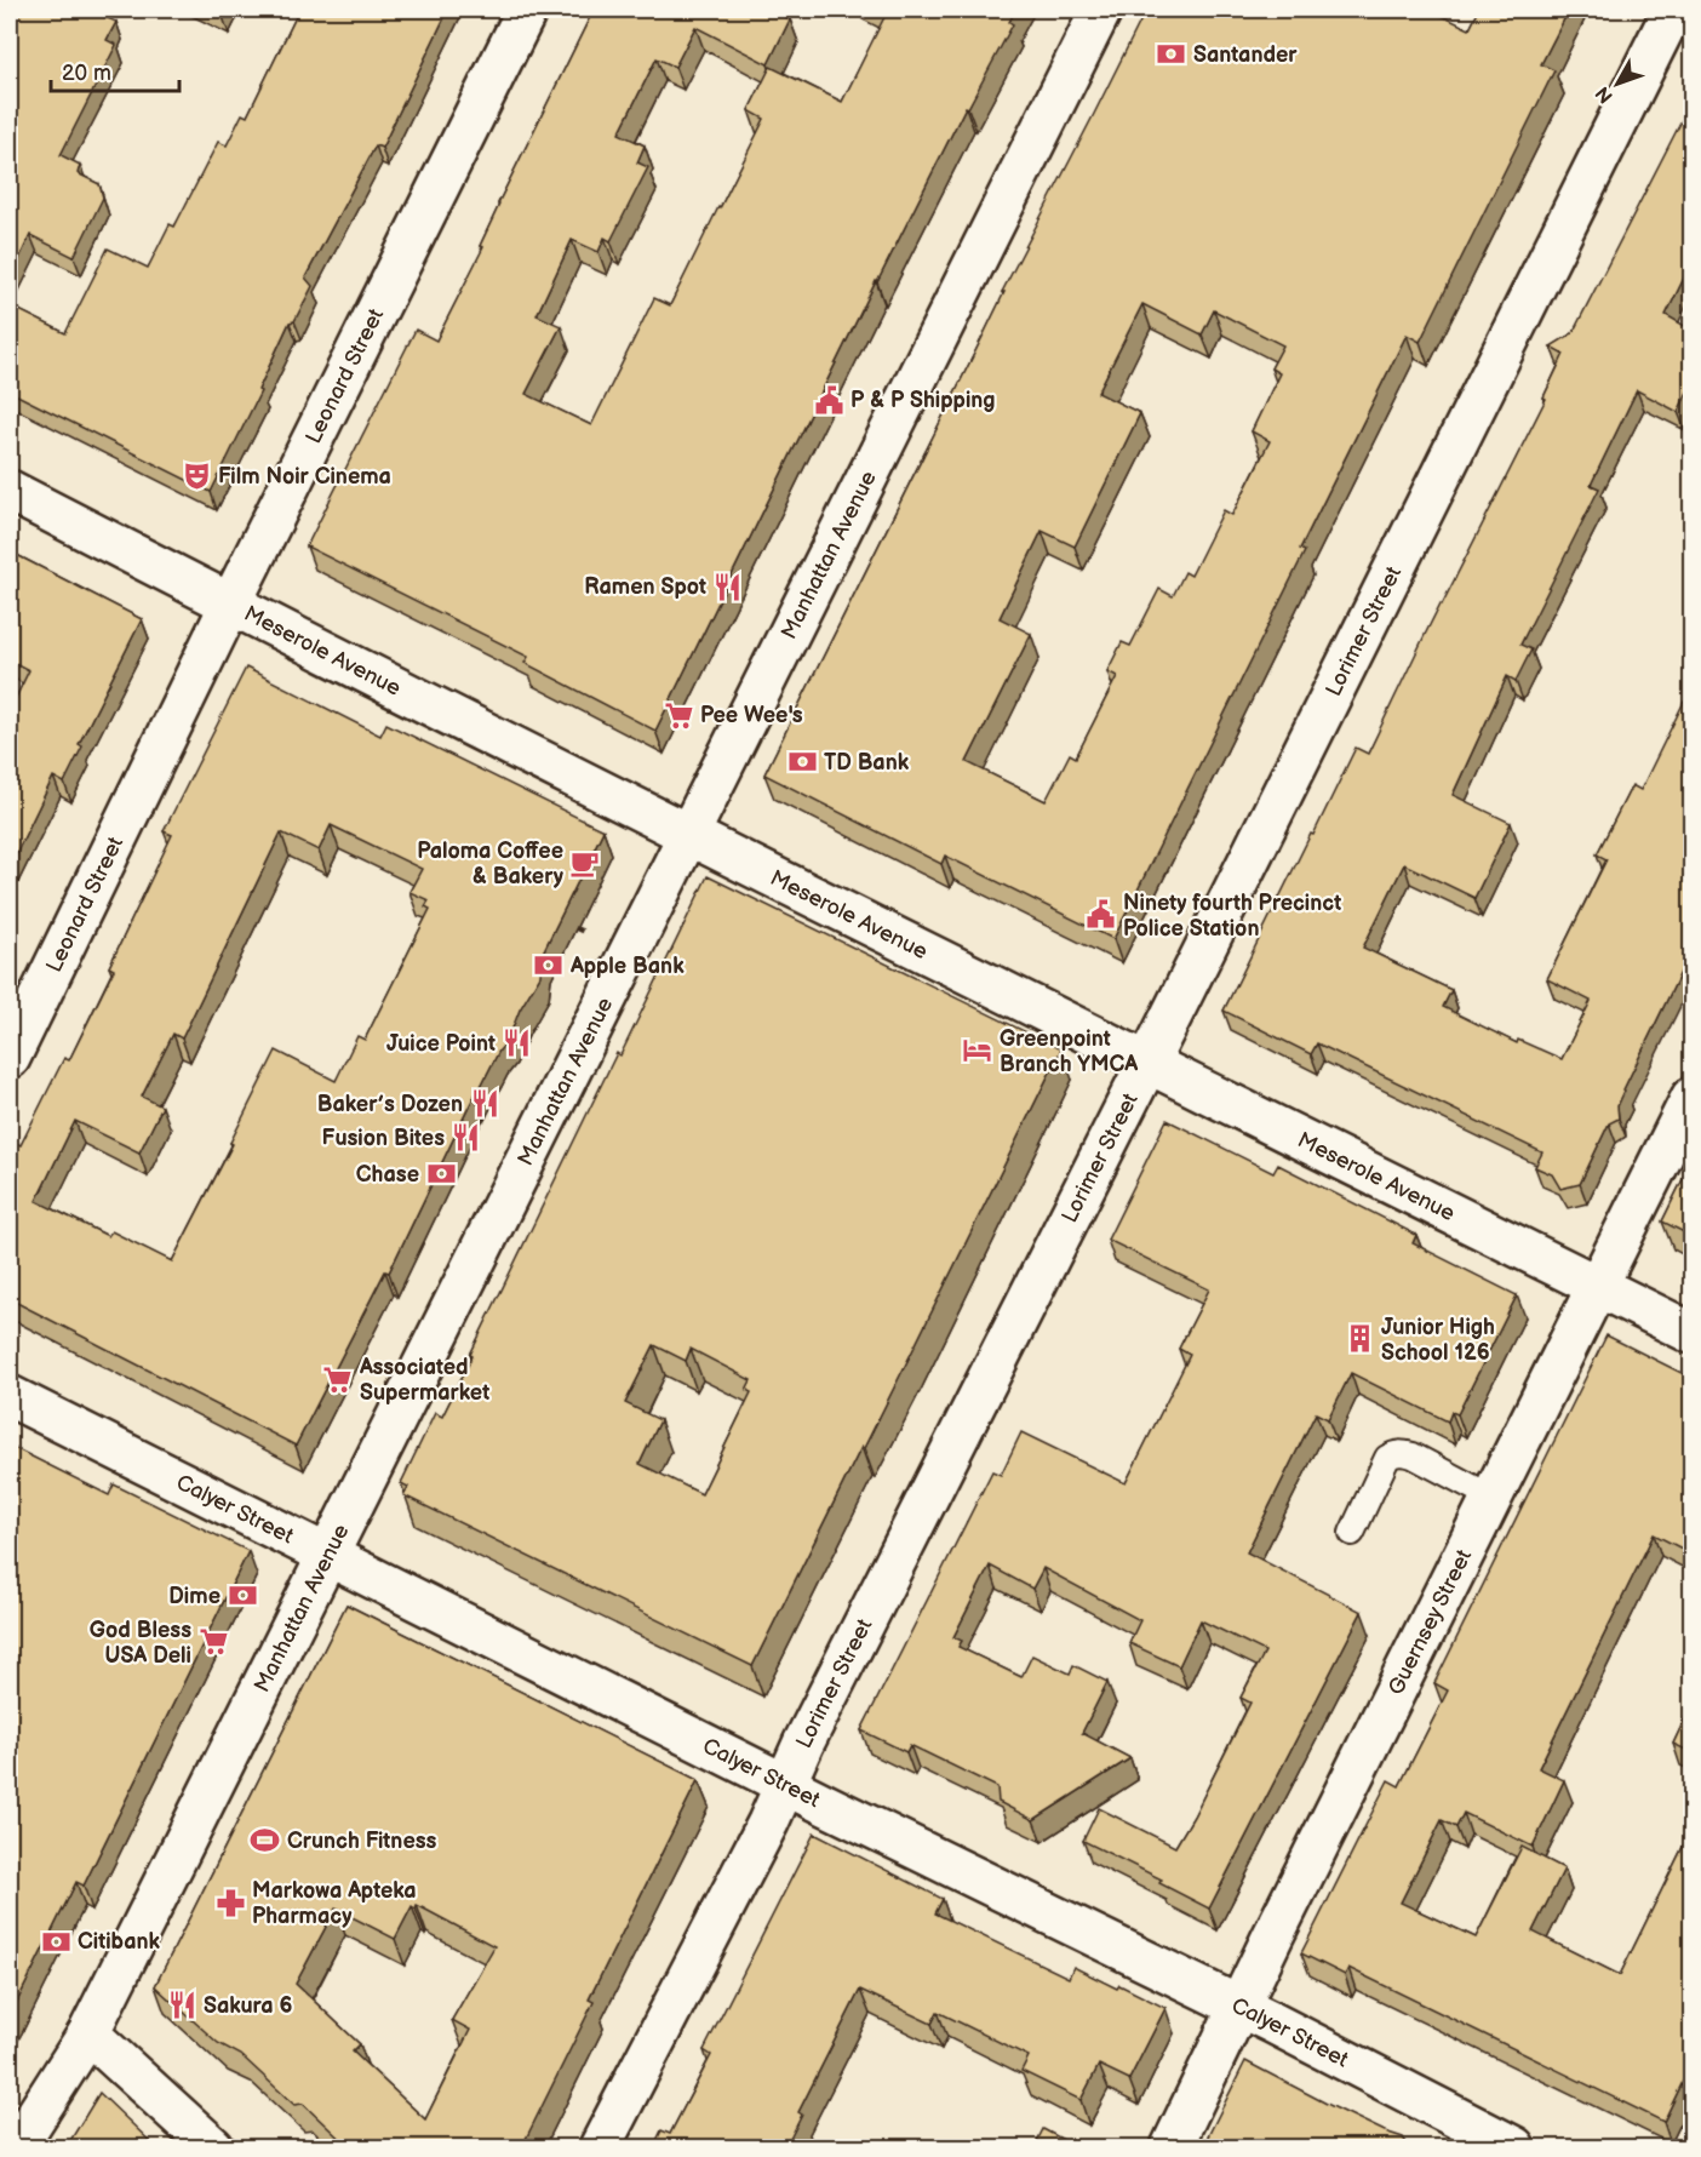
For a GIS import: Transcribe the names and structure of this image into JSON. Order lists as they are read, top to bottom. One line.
{"streets":{"street":["Leonard Street","Manhattan Avenue","Lorimer Street","Meserole Avenue","Calyer Street","Guernsey Street"]},"crossings":[["Leonard Street","Meserole Avenue"],["Manhattan Avenue","Meserole Avenue"],["Manhattan Avenue","Calyer Street"],["Lorimer Street","Meserole Avenue"],["Lorimer Street","Calyer Street"],["Meserole Avenue","Guernsey Street"],["Calyer Street","Guernsey Street"]],"places":{"bank":["Santander","TD Bank","Apple Bank","Chase","Dime","Citibank"],"public building":["P & P Shipping","Ninety fourth Precinct Police Station"],"theatre":["Film Noir Cinema"],"restaurant":["Ramen Spot","Juice Point","Baker’s Dozen","Fusion Bites","Sakura 6"],"supermarket":["Pee Wee's","Associated Supermarket","God Bless USA Deli"],"cafe":["Paloma Coffee & Bakery"],"hotel":["Greenpoint Branch YMCA"],"building":["Junior High School 126"],"sports":["Crunch Fitness"],"pharmacy":["Markowa Apteka Pharmacy"]},"scale_bar":"20 m","north":"bottom left"}
